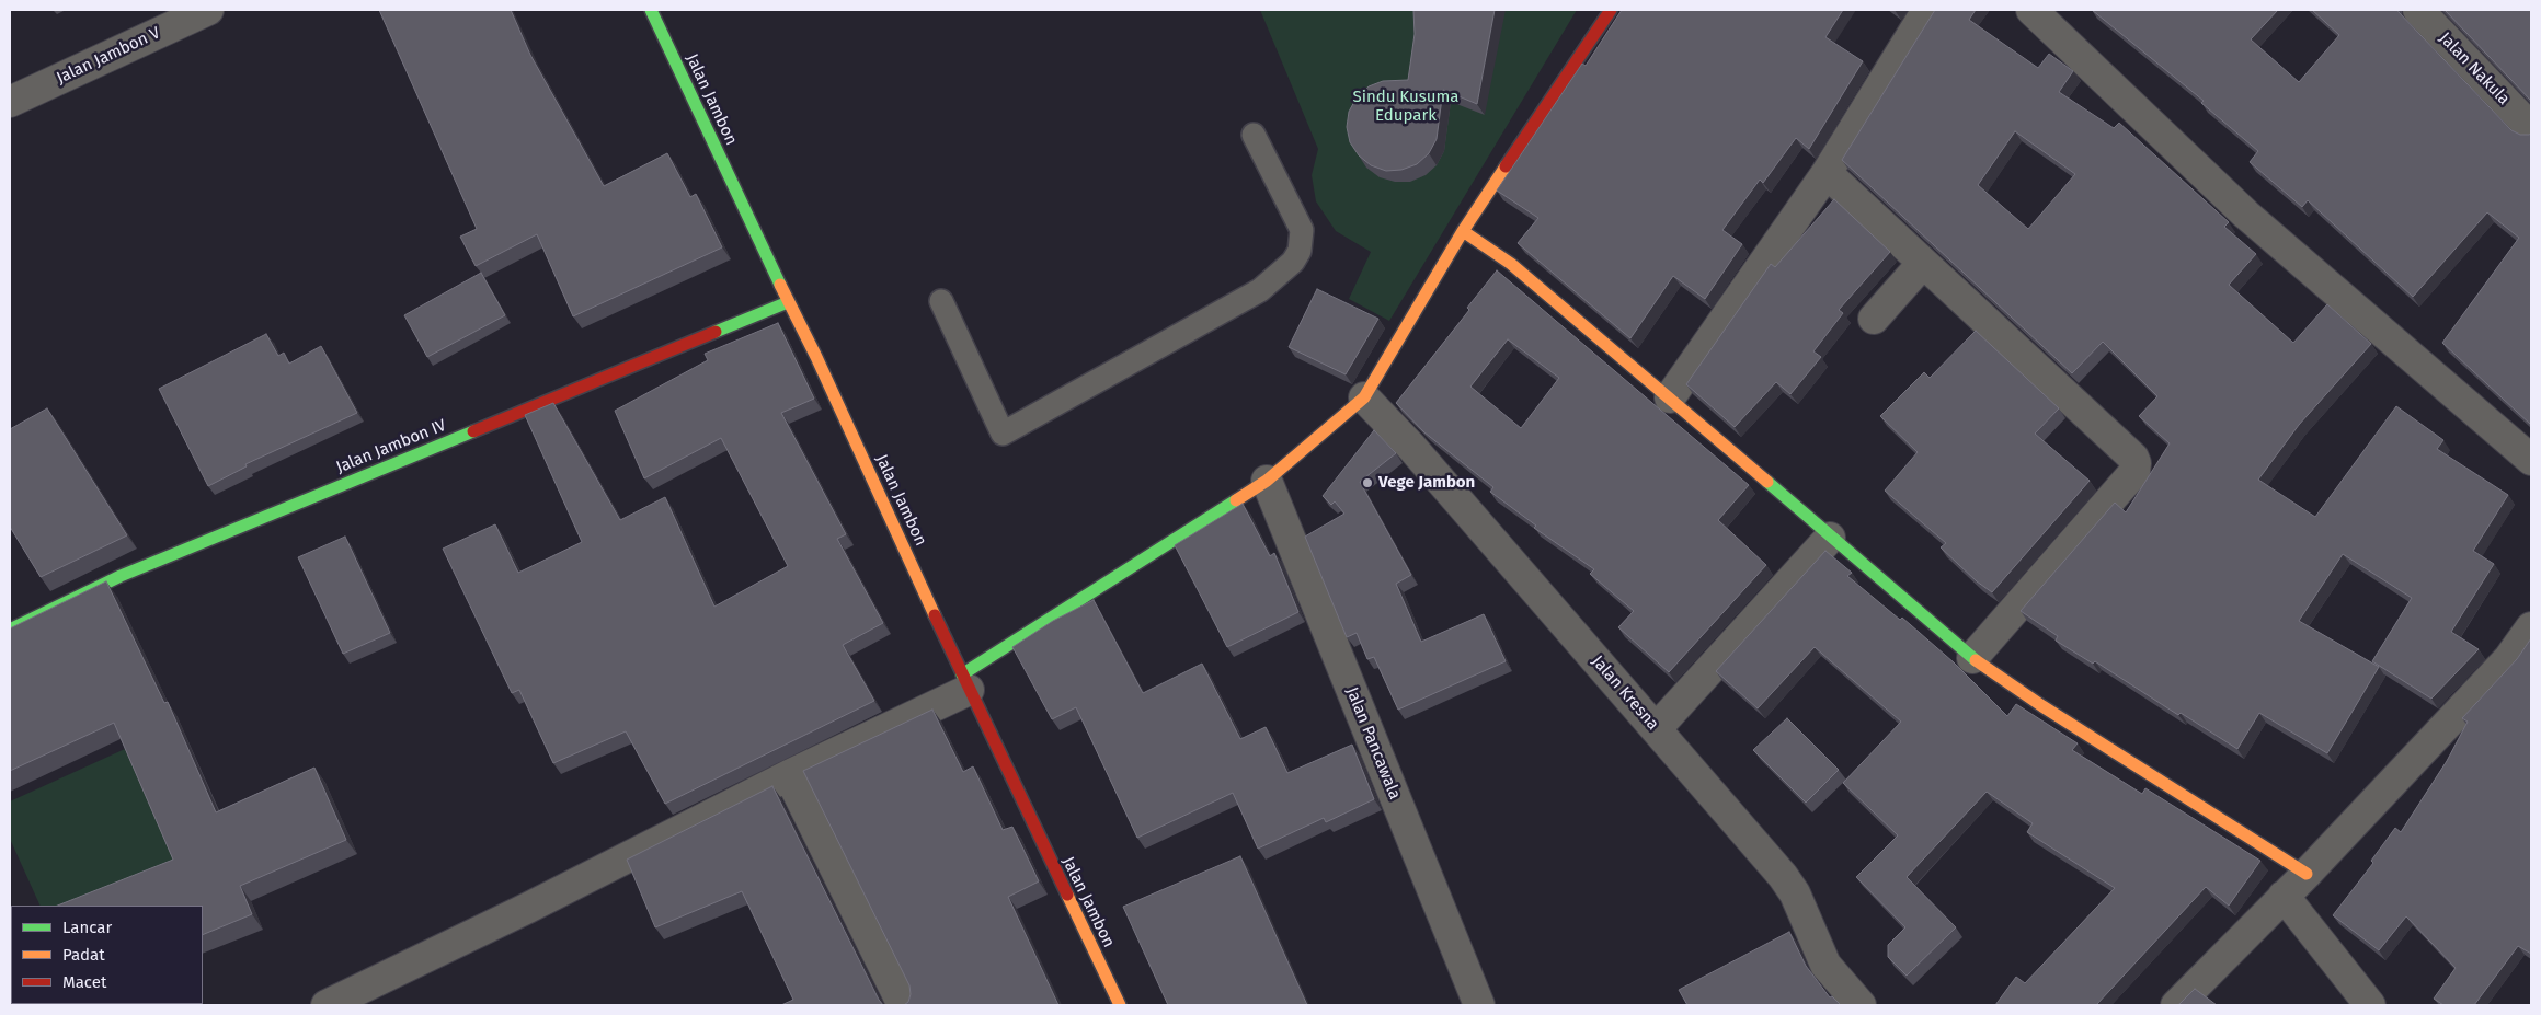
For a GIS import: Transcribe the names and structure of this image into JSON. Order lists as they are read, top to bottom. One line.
{"streets":{"street":["Jalan Jambon V","Jalan Nakula","Jalan Jambon","Jalan Jambon IV","Jalan Kresna","Jalan Pancawala"]},"crossings":[["Jalan Jambon","Jalan Jambon IV"]],"parks":["Sindu Kusuma Edupark"],"places":["Vege Jambon"],"legend":["Lancar","Padat","Macet"]}
